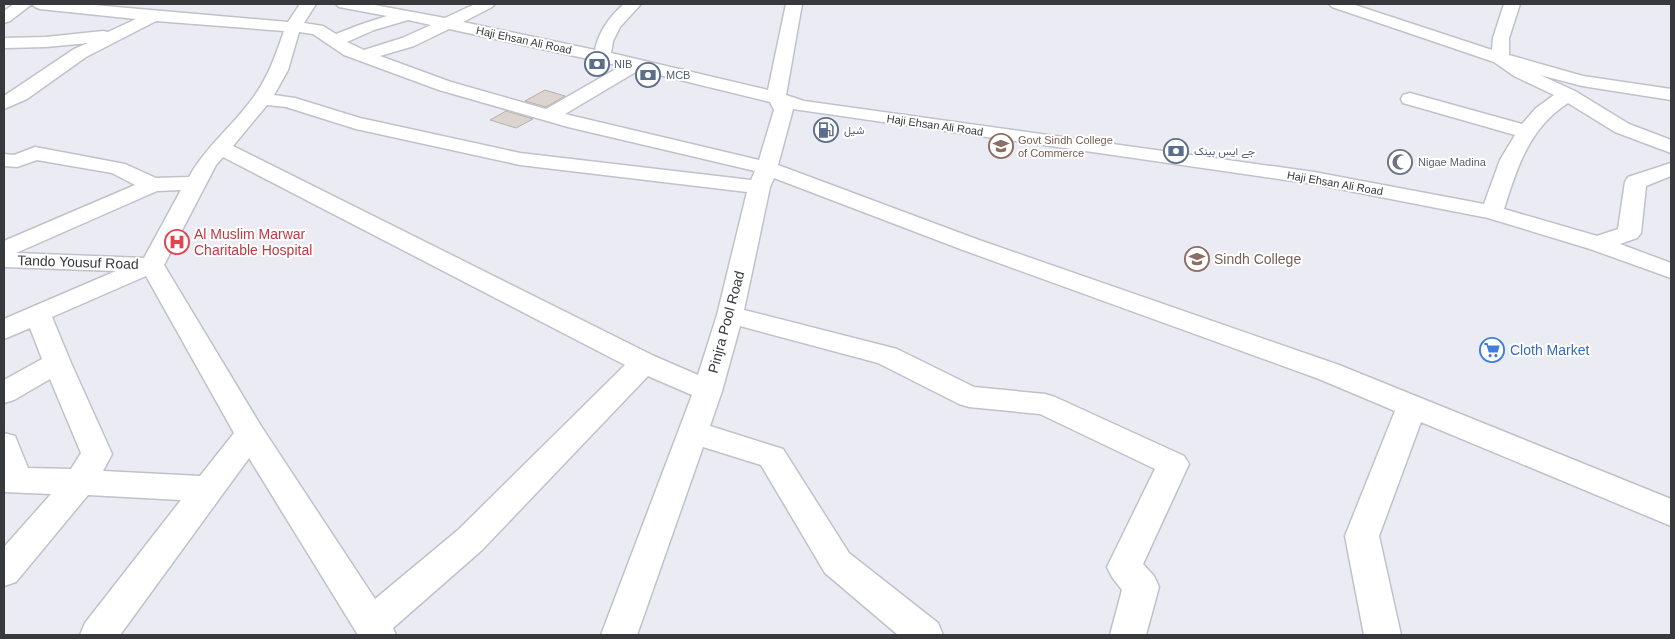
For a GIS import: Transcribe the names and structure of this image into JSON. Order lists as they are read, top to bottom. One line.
{"streets":{"street":["Haji Ehsan Ali Road","Tando Yousuf Road","Pinjra Pool Road"]},"crossings":[["Haji Ehsan Ali Road","Pinjra Pool Road"]],"places":{"bank":["NIB","MCB","جے ایس بینک"],"fuel station":["شیل"],"school or university":["Govt Sindh College of Commerce","Sindh College"],"mosque":["Nigae Madina"],"hospital":["Al Muslim Marwar Charitable Hospital"],"supermarket":["Cloth Market"]}}
